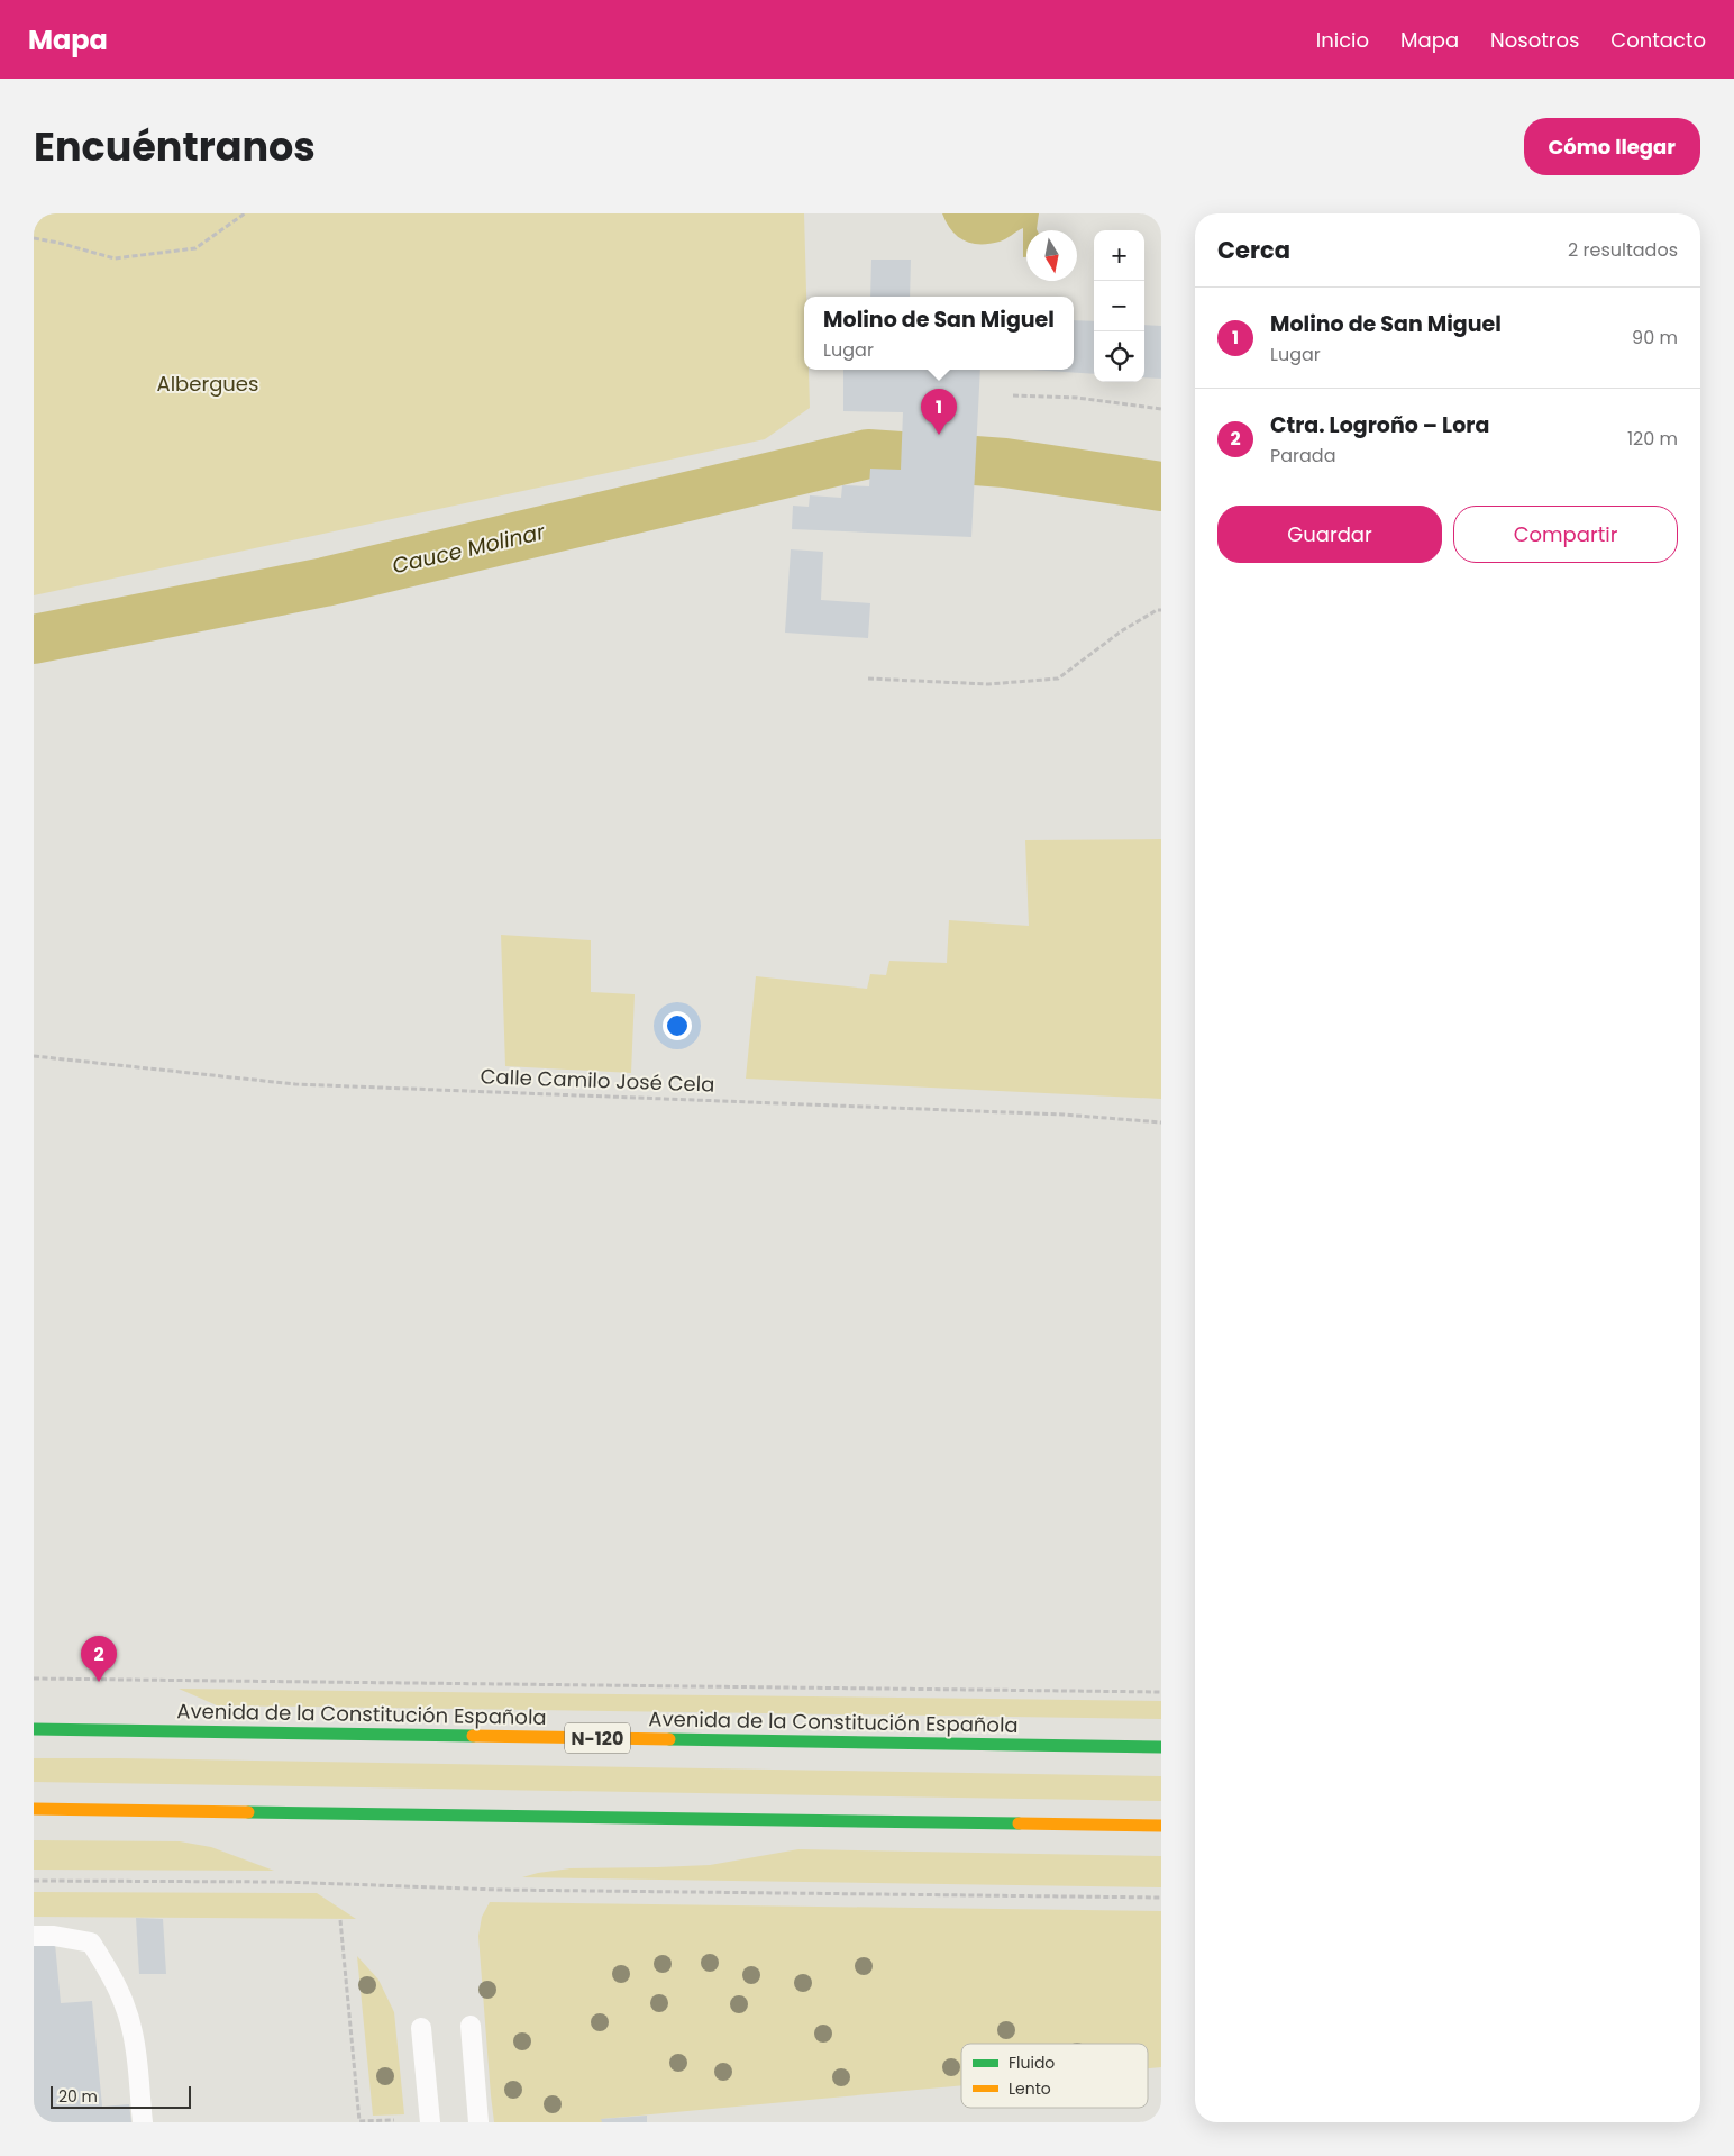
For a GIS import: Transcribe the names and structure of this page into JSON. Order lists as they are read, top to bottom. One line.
{"streets":{"highway":["Avenida de la Constitución Española","N-120"],"path":["Calle Camilo José Cela"]},"water":["Cauce Molinar"],"parks":["Albergues"],"legend":["Fluido","Lento"],"scale_bar":"20 m","north":"bottom","page":{"header":"Mapa","nav":["Inicio","Mapa","Nosotros","Contacto"],"title":"Encuéntranos","buttons":["Cómo llegar",["Guardar","Compartir"]],"heading":["Cerca","2 resultados"],"map_buttons":["+","−"],"list":[{"mark":"1","name":"Molino de San Miguel","note":"Lugar","value":"90 m"},{"mark":"2","name":"Ctra. Logroño – Lora","note":"Parada","value":"120 m"}],"popup":["Molino de San Miguel","Lugar"],"pins":["1","2"],"scale":"20 m"}}
